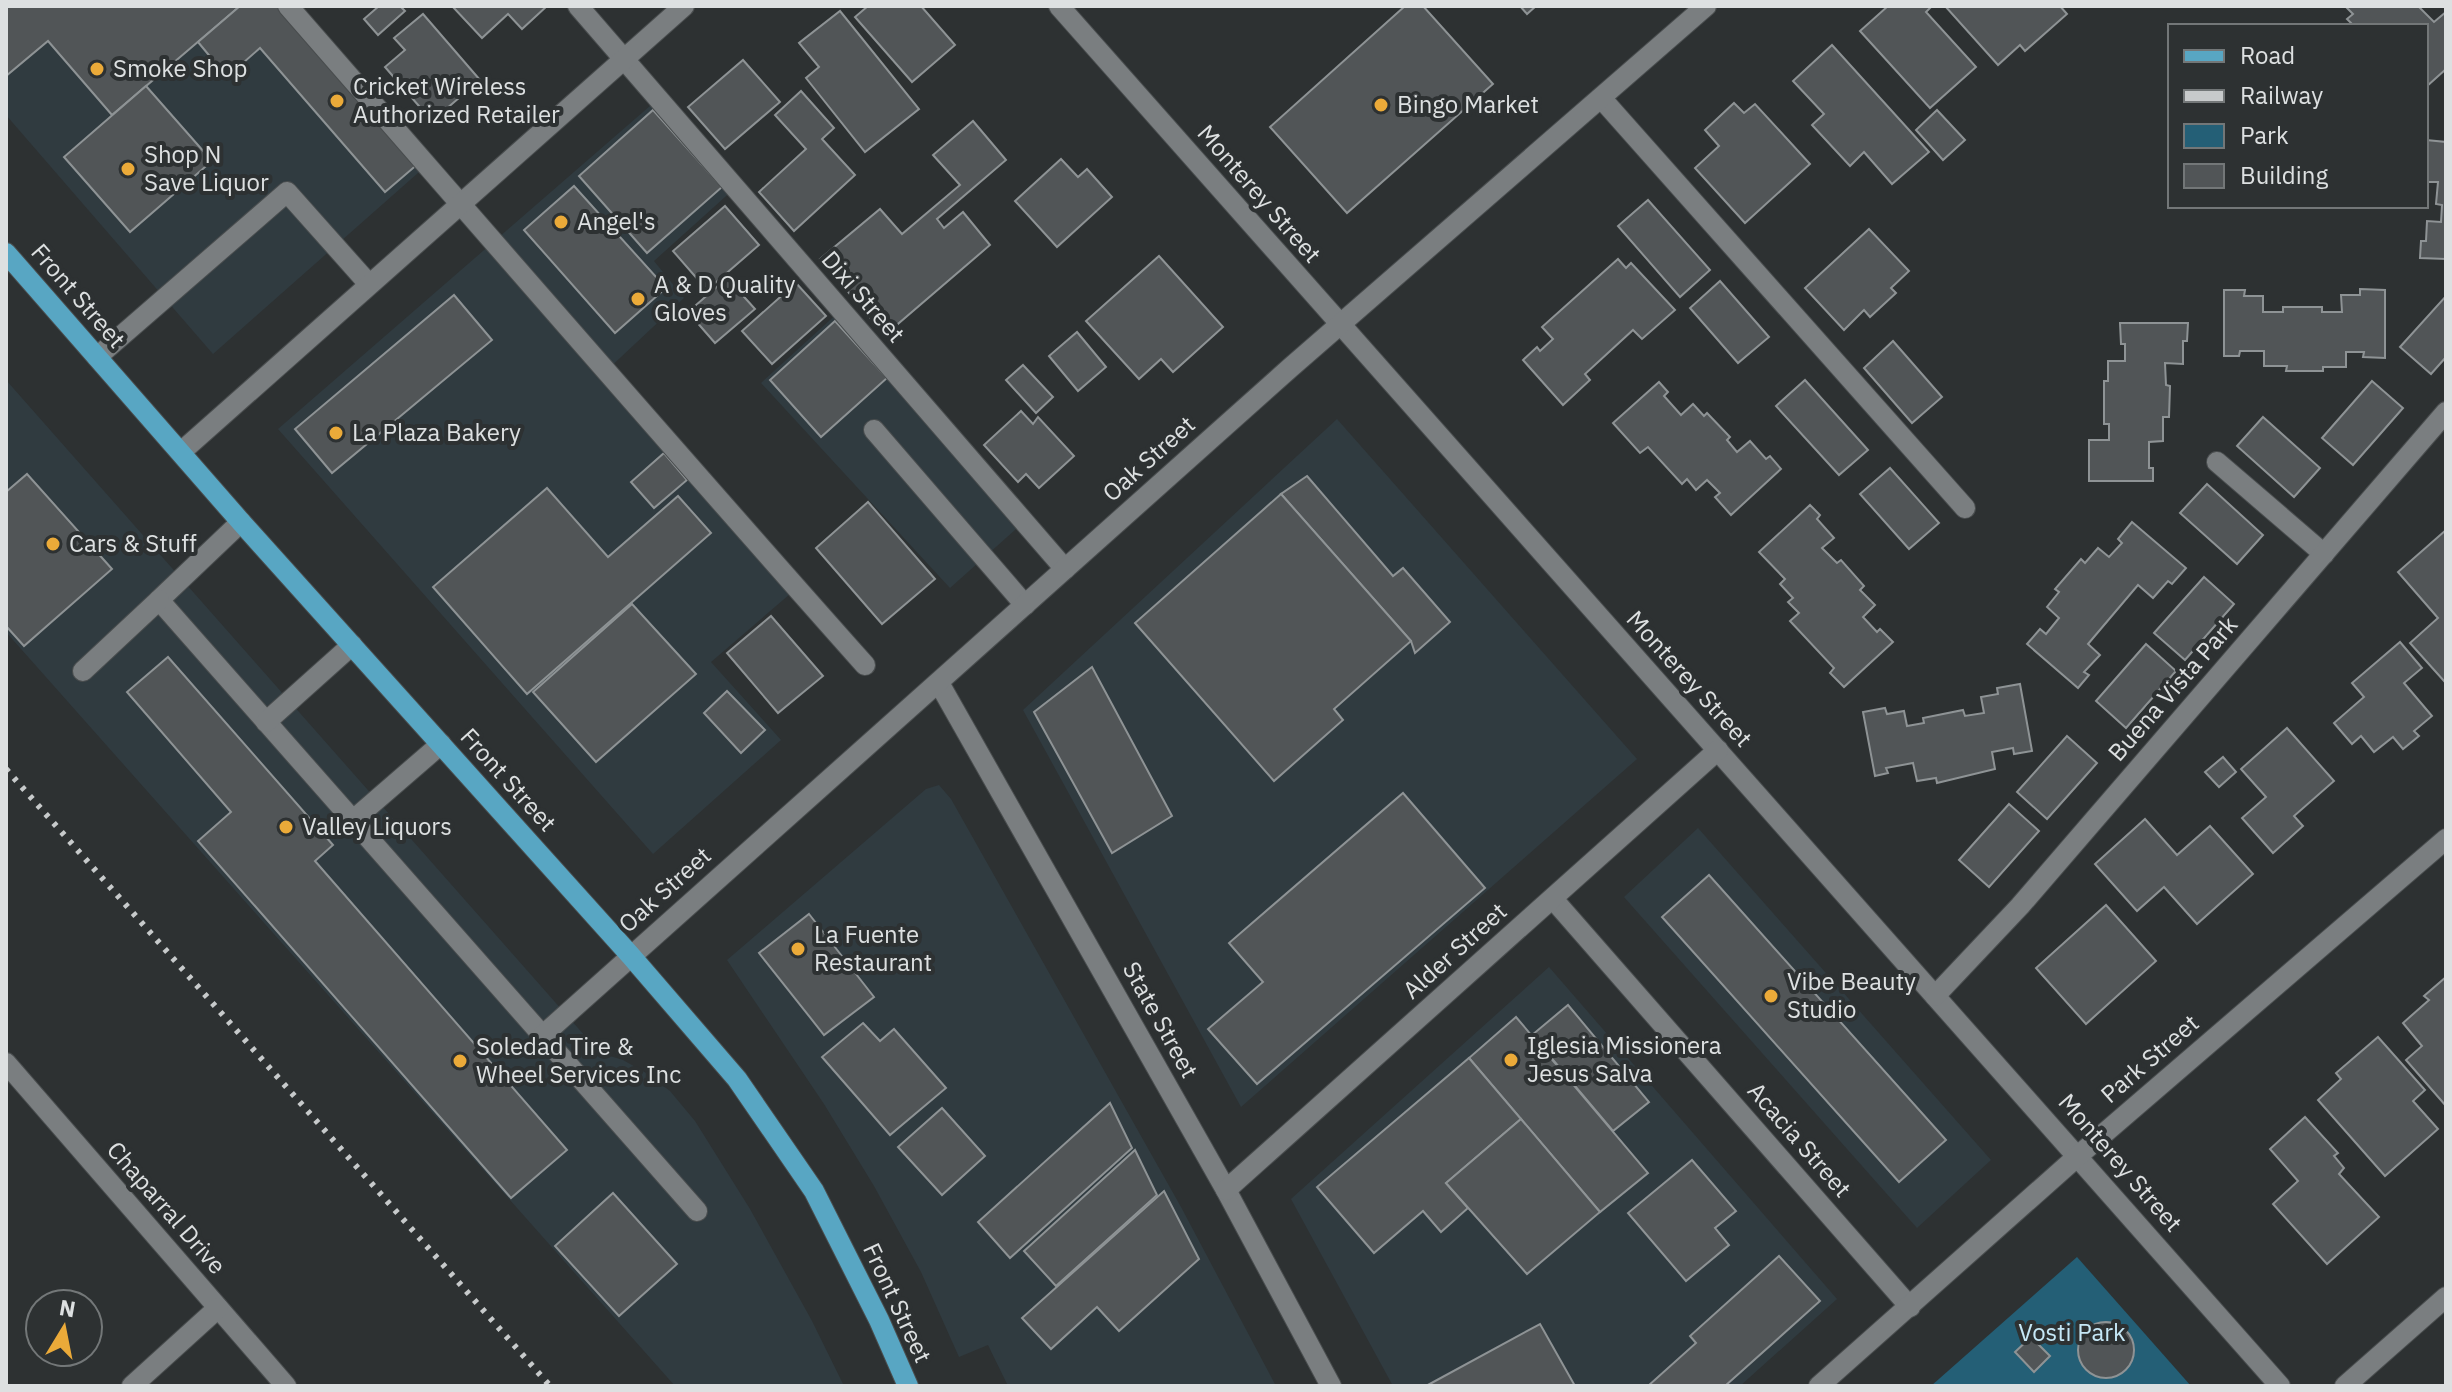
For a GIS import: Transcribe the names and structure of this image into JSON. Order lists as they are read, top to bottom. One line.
{"streets":{"main road":["Front Street"],"street":["Monterey Street","Dixi Street","Oak Street","Buena Vista Park","Alder Street","State Street","Park Street","Acacia Street","Chaparral Drive"]},"crossings":[["Monterey Street","Oak Street"],["Monterey Street","Buena Vista Park"],["Monterey Street","Alder Street"],["Monterey Street","Park Street"],["Front Street","Oak Street"],["Dixi Street","Oak Street"],["Oak Street","State Street"],["Alder Street","State Street"],["Alder Street","Acacia Street"],["Park Street","Acacia Street"]],"parks":["Vosti Park"],"places":["Smoke Shop","Cricket Wireless Authorized Retailer","Bingo Market","Shop N Save Liquor","Angel's","A & D Quality Gloves","La Plaza Bakery","Cars & Stuff","Valley Liquors","La Fuente Restaurant","Vibe Beauty Studio","Iglesia Missionera Jesus Salva","Soledad Tire & Wheel Services Inc"],"legend":["Road","Railway","Park","Building"],"north":"top"}
